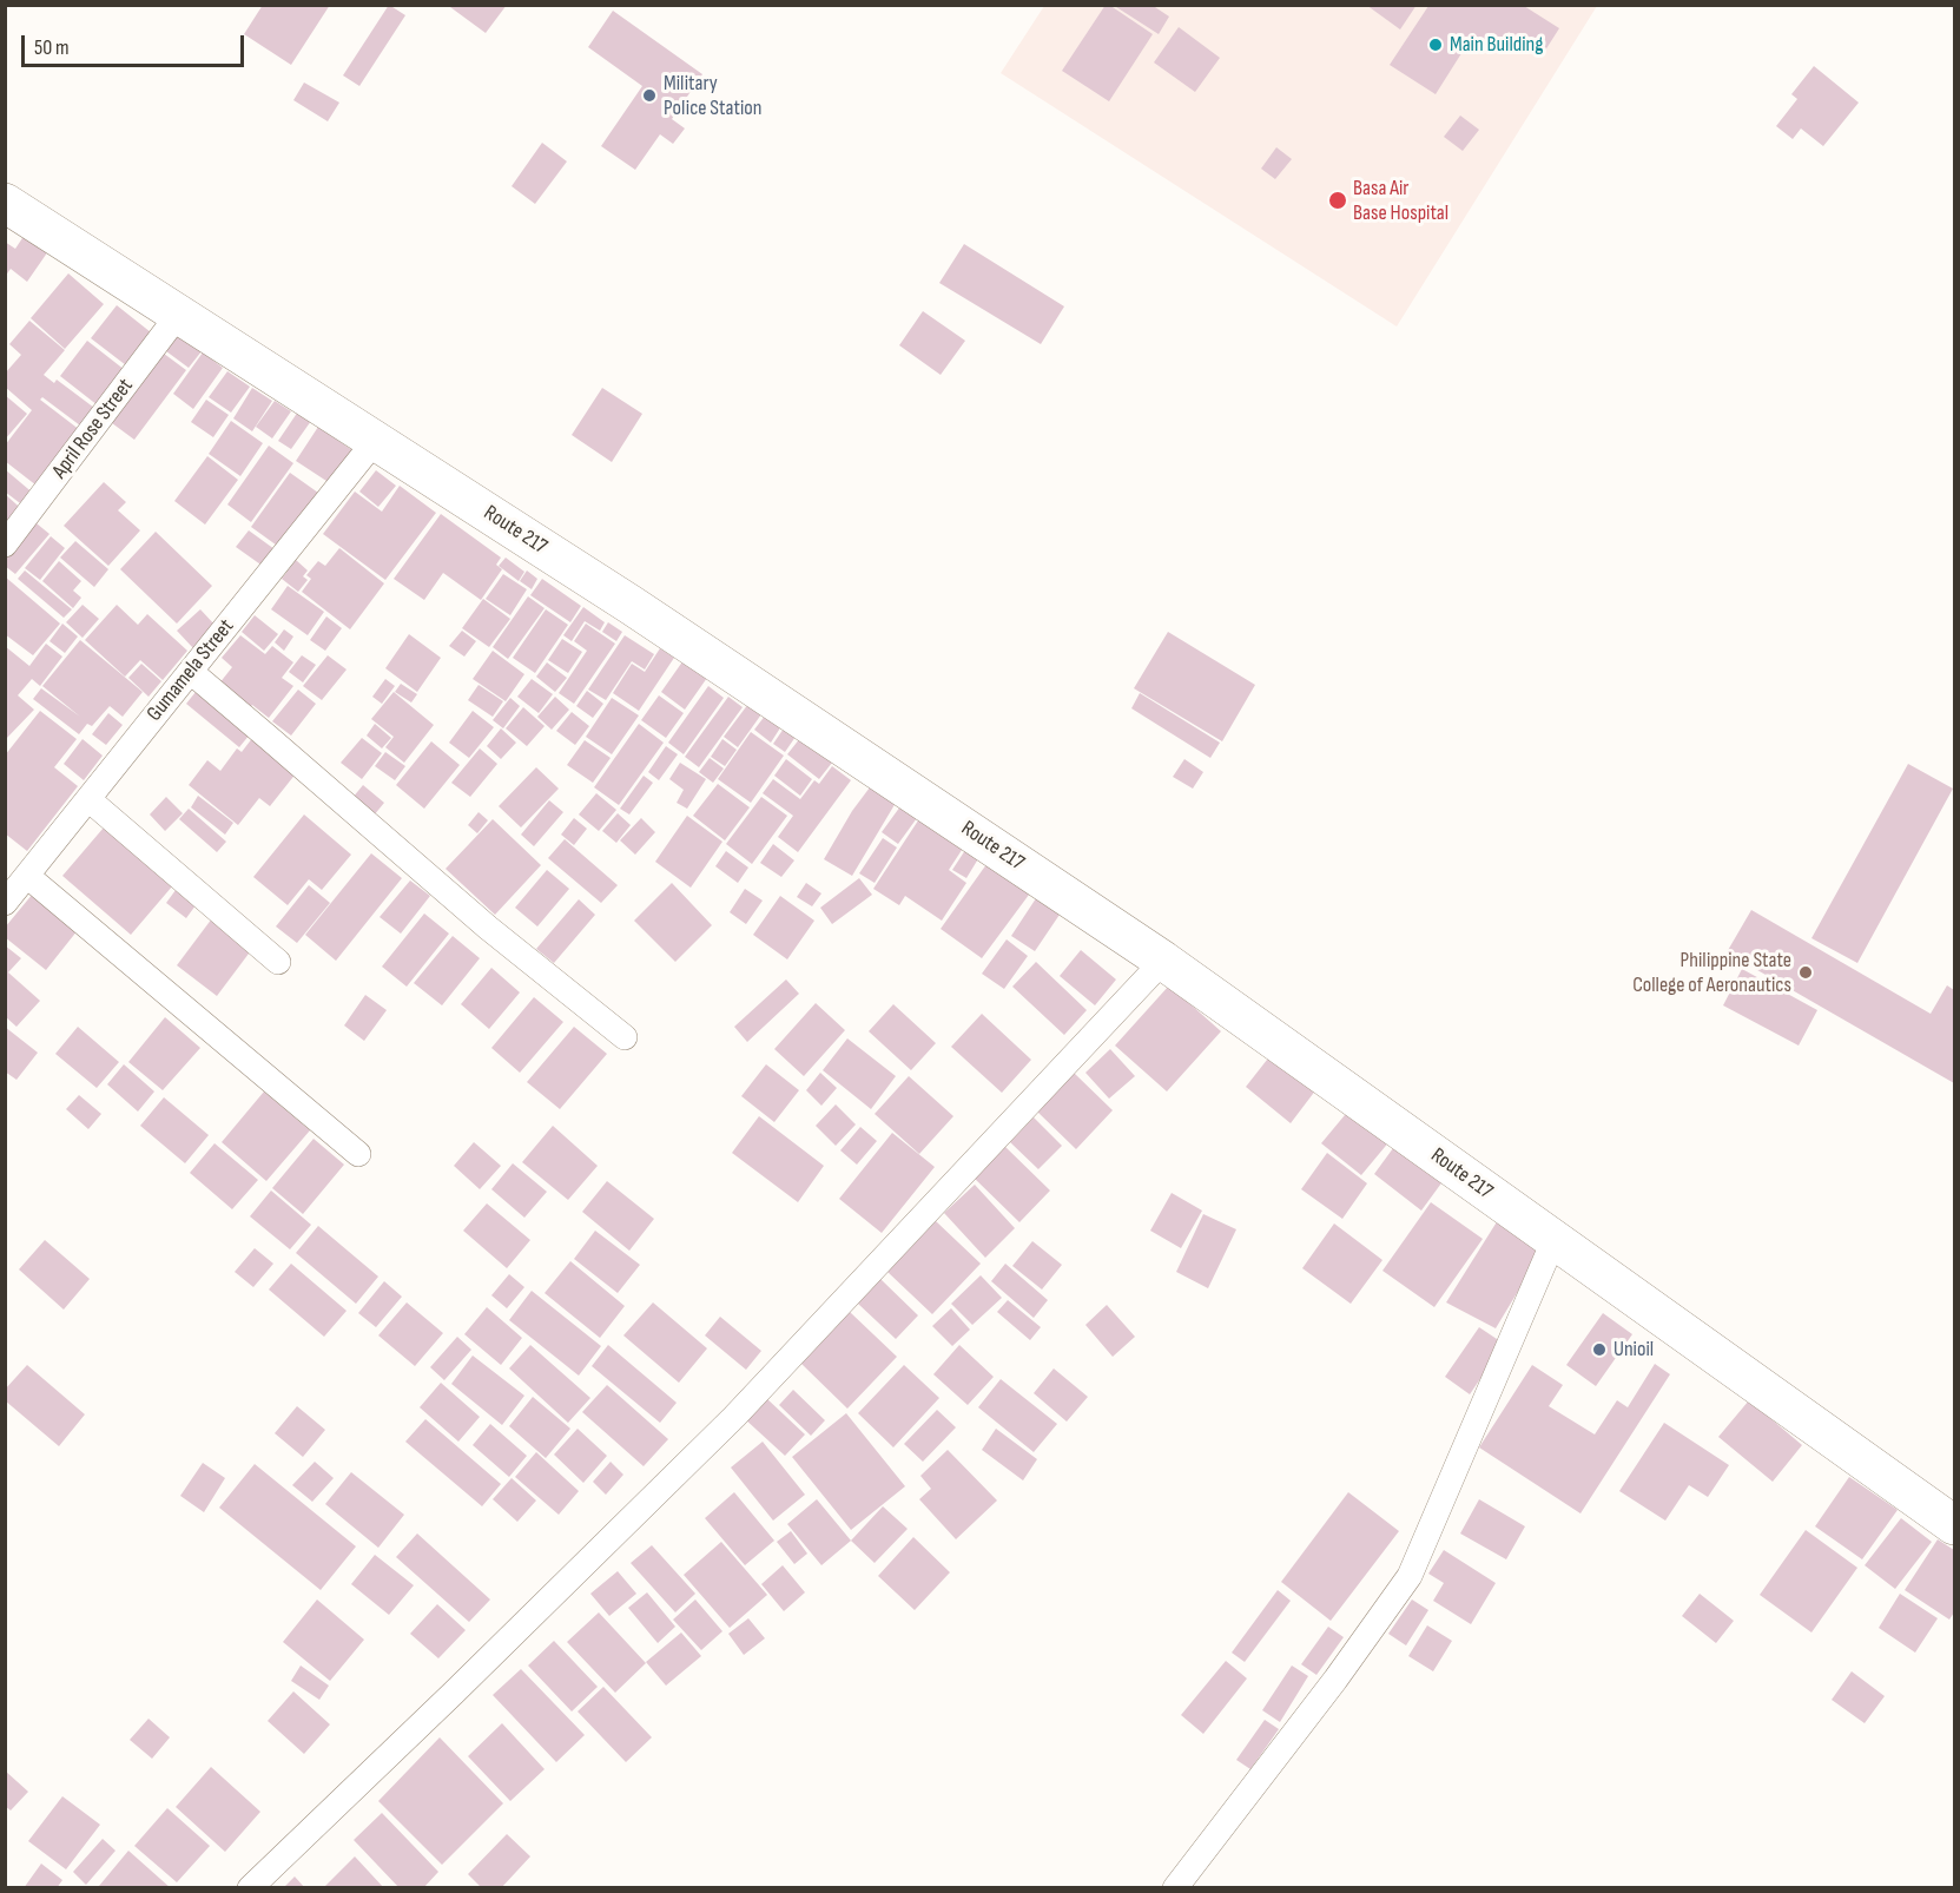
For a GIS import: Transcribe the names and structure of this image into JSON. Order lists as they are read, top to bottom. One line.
{"streets":{"main road":["Route 217"],"street":["April Rose Street","Gumamela Street"]},"crossings":[["April Rose Street","Route 217"],["Route 217","Gumamela Street"]],"places":["Main Building","Military Police Station","Basa Air Base Hospital","Philippine State College of Aeronautics","Unioil"],"scale_bar":"50 m"}
